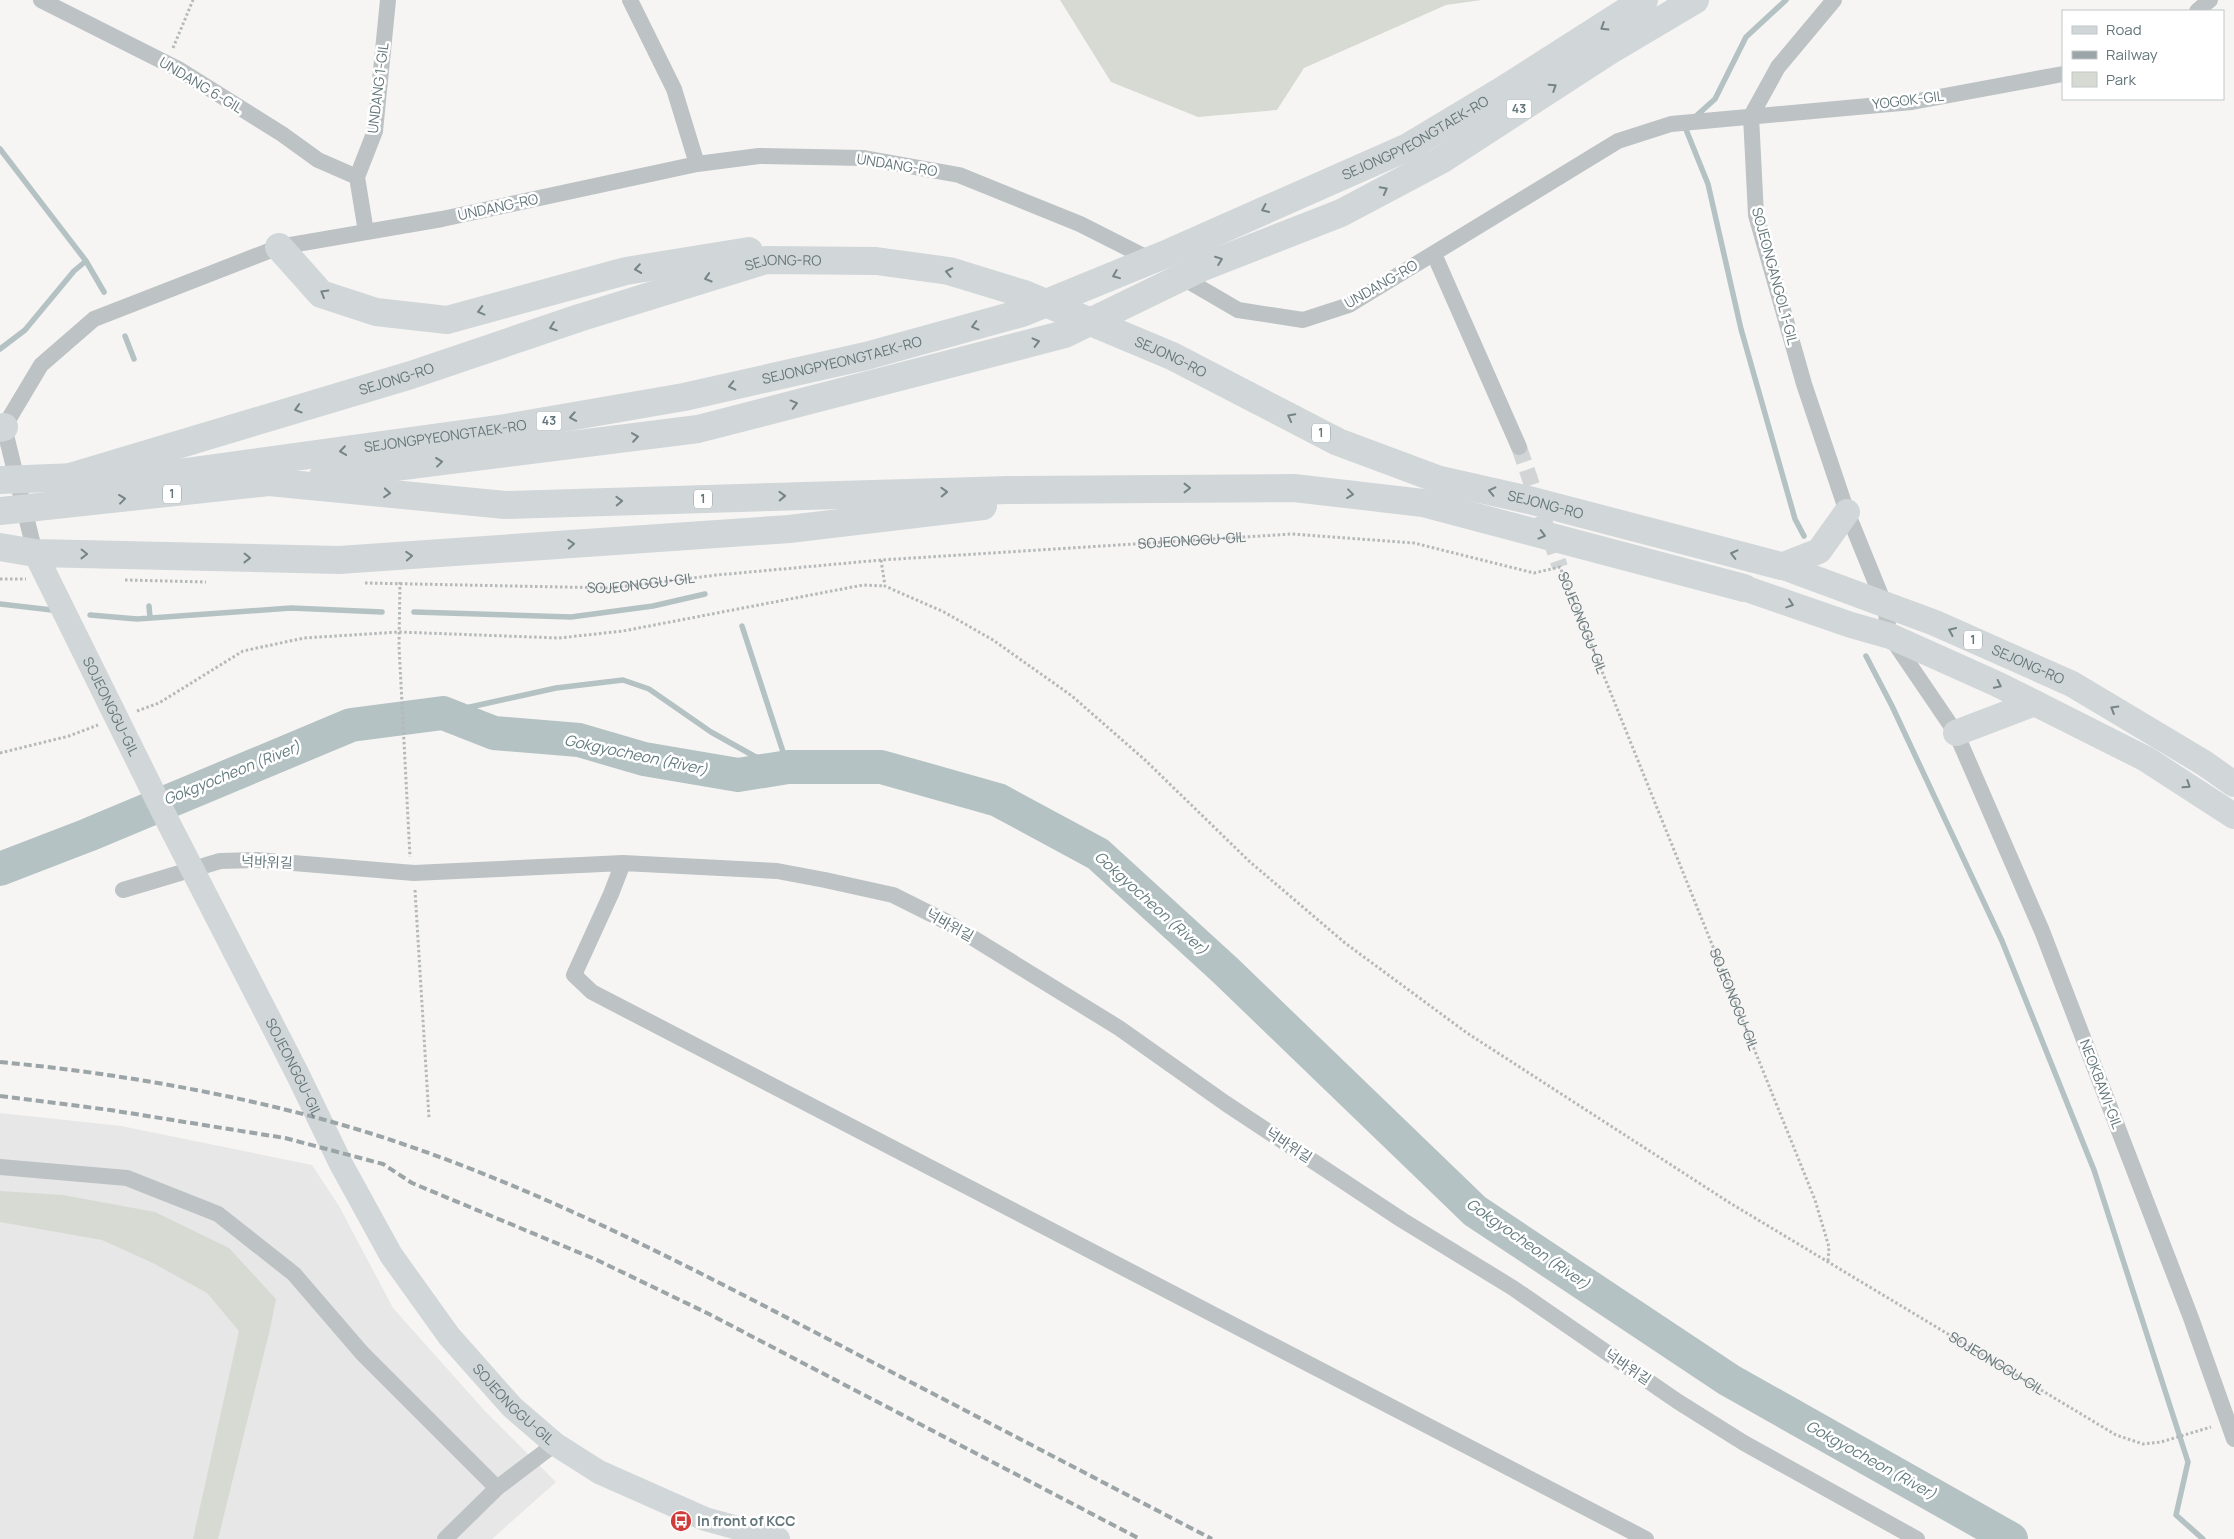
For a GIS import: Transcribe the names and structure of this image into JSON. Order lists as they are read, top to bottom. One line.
{"streets":{"highway":["43","SEJONGPYEONGTAEK-RO","SEJONG-RO","1"],"street":["UNDANG 6-GIL","UNDANG 1-GIL","YOGOK-GIL","UNDANG-RO","SOJEONGANGOL 1-GIL","SOJEONGGU-GIL","넉바위길","NEOKBAWI-GIL"]},"crossings":[["UNDANG 6-GIL","UNDANG 1-GIL"],["YOGOK-GIL","UNDANG-RO"],["YOGOK-GIL","SOJEONGANGOL 1-GIL"],["SEJONGPYEONGTAEK-RO","SEJONG-RO"],["SEJONGPYEONGTAEK-RO","1"],["UNDANG-RO","SOJEONGANGOL 1-GIL"],["UNDANG-RO","SOJEONGGU-GIL"],["SEJONG-RO","SOJEONGANGOL 1-GIL"],["SEJONG-RO","1"],["SOJEONGANGOL 1-GIL","1"],["SOJEONGANGOL 1-GIL","NEOKBAWI-GIL"],["1","NEOKBAWI-GIL"],["SOJEONGGU-GIL","NEOKBAWI-GIL"]],"water":["Gokgyocheon (River)"],"places":{"bus stop":["In front of KCC"]},"legend":["Road","Railway","Park"]}
